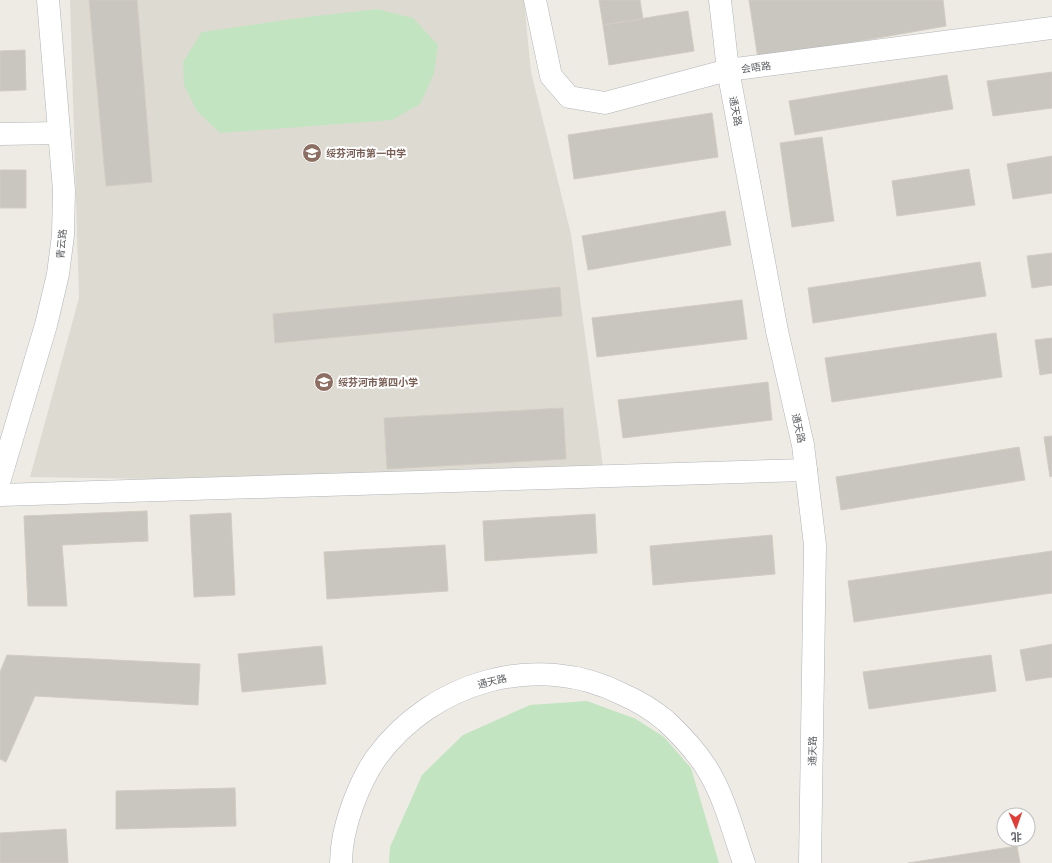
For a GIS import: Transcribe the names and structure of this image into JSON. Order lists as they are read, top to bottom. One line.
{"streets":{"main road":["会晤路","通天路","青云路"]},"crossings":[["会晤路","通天路"]],"places":{"school or university":["绥芬河市第一中学","绥芬河市第四小学"]},"north":"bottom"}
